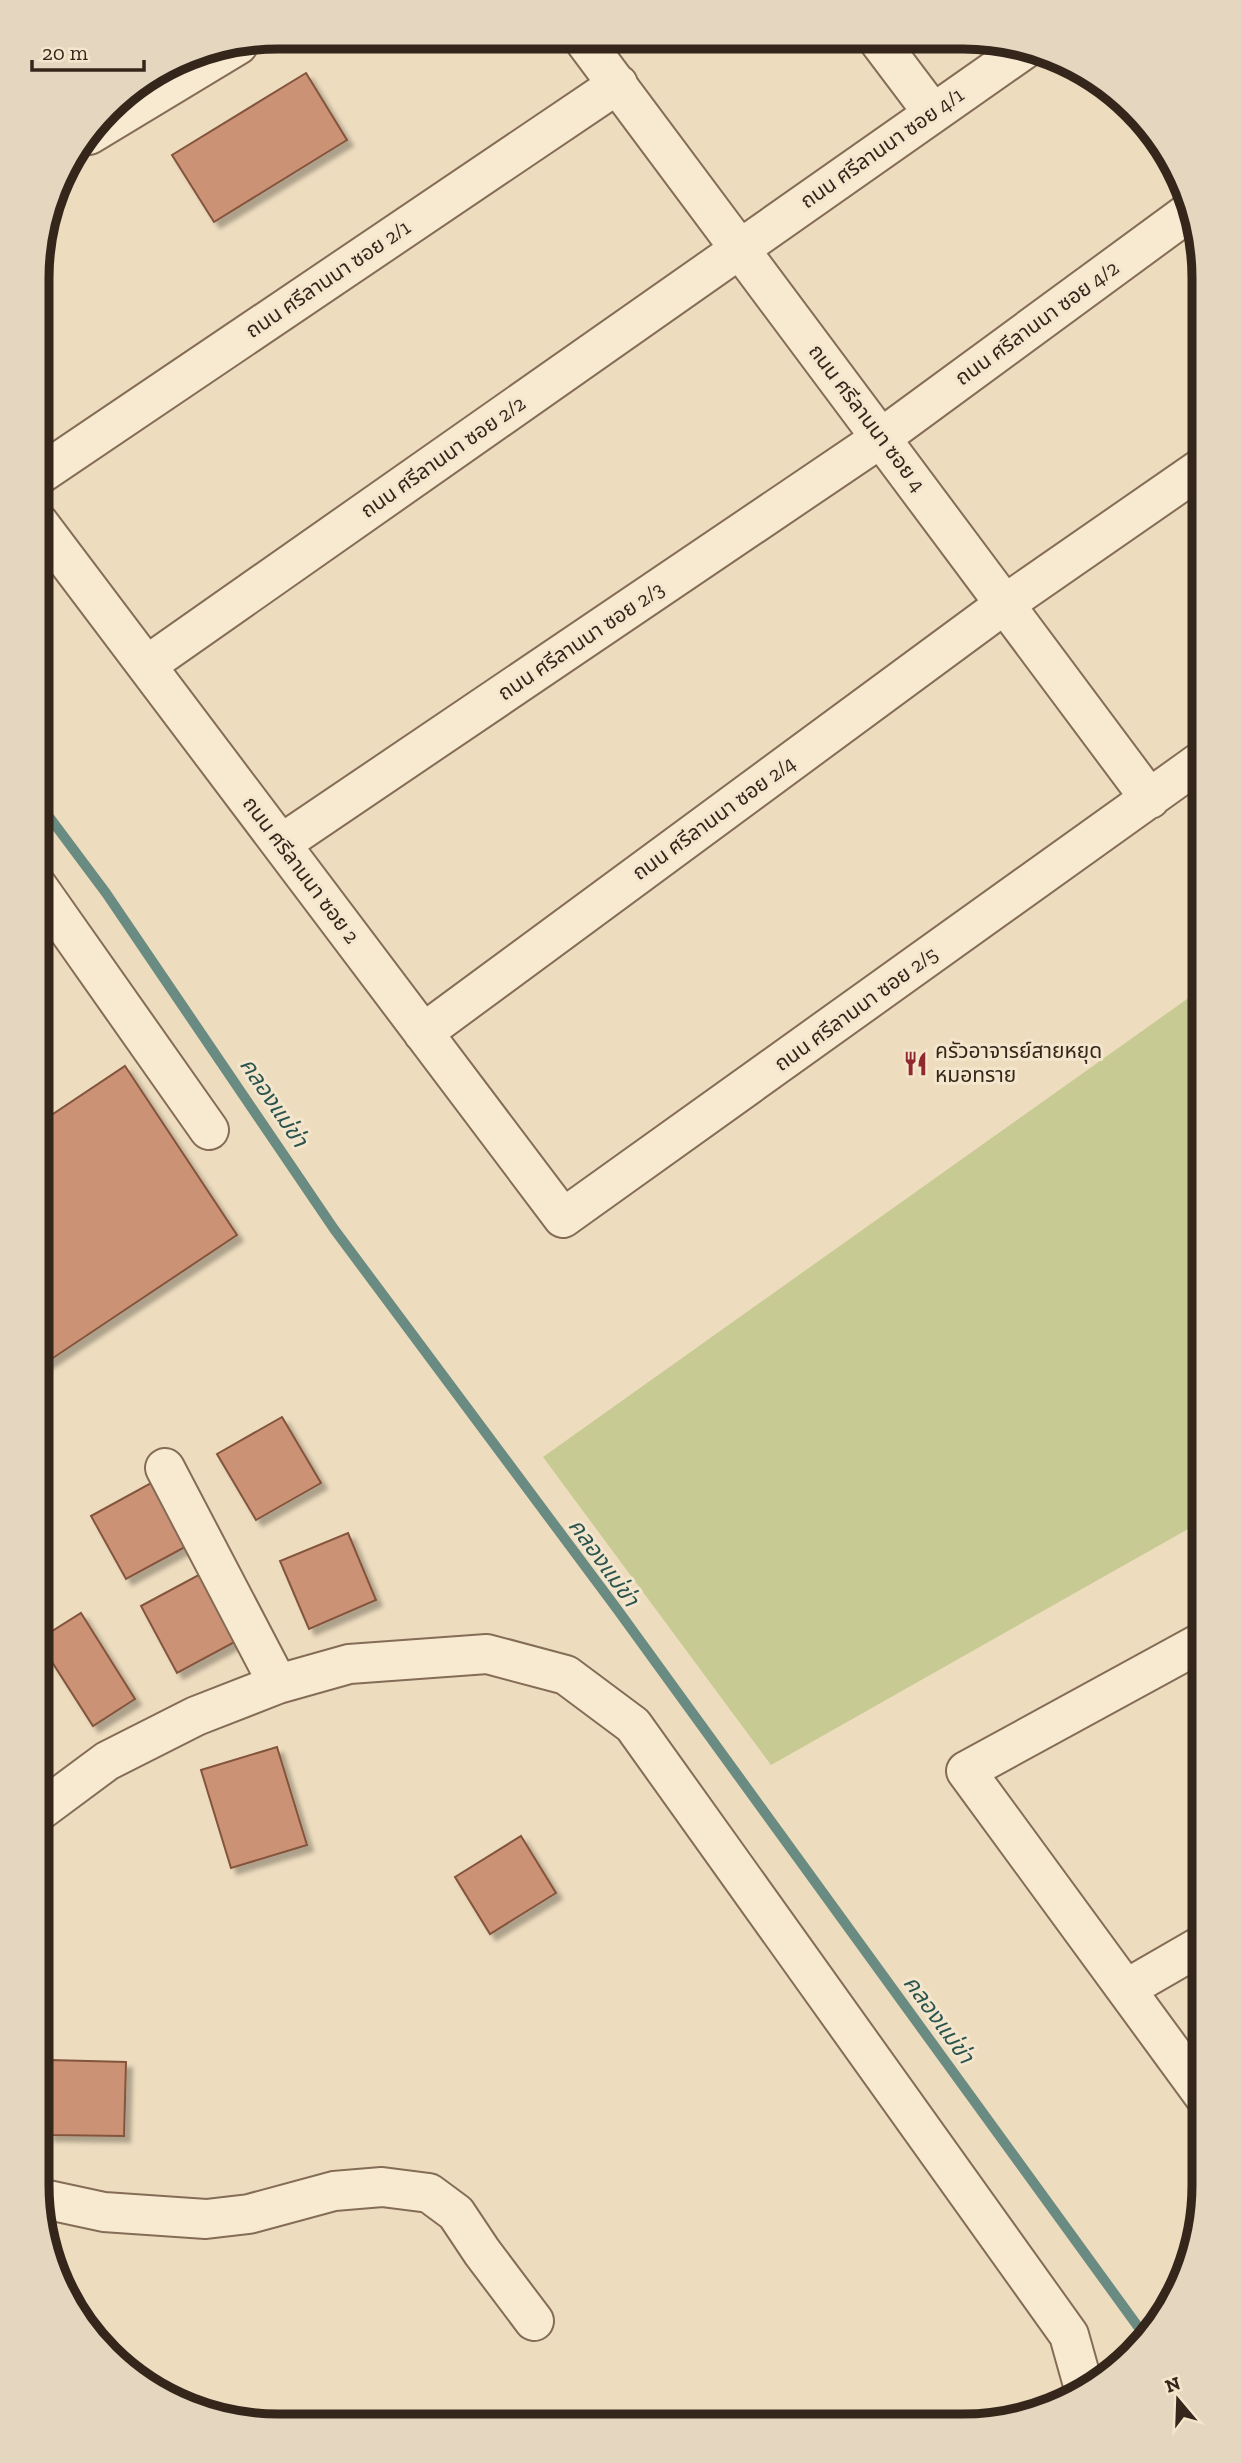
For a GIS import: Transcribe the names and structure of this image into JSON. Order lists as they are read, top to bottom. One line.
{"streets":{"street":["ถนน ศรีลานนา ซอย 4/1","ถนน ศรีลานนา ซอย 2/1","ถนน ศรีลานนา ซอย 4/2","ถนน ศรีลานนา ซอย 4","ถนน ศรีลานนา ซอย 2/2","ถนน ศรีลานนา ซอย 2/3","ถนน ศรีลานนา ซอย 2/4","ถนน ศรีลานนา ซอย 2","ถนน ศรีลานนา ซอย 2/5"]},"crossings":[["ถนน ศรีลานนา ซอย 4/1","ถนน ศรีลานนา ซอย 4"],["ถนน ศรีลานนา ซอย 4/1","ถนน ศรีลานนา ซอย 2/2"],["ถนน ศรีลานนา ซอย 2/1","ถนน ศรีลานนา ซอย 4"],["ถนน ศรีลานนา ซอย 4/2","ถนน ศรีลานนา ซอย 4"],["ถนน ศรีลานนา ซอย 4/2","ถนน ศรีลานนา ซอย 2/3"],["ถนน ศรีลานนา ซอย 4","ถนน ศรีลานนา ซอย 2/2"],["ถนน ศรีลานนา ซอย 4","ถนน ศรีลานนา ซอย 2/3"],["ถนน ศรีลานนา ซอย 4","ถนน ศรีลานนา ซอย 2/4"],["ถนน ศรีลานนา ซอย 4","ถนน ศรีลานนา ซอย 2/5"],["ถนน ศรีลานนา ซอย 2/2","ถนน ศรีลานนา ซอย 2"],["ถนน ศรีลานนา ซอย 2/3","ถนน ศรีลานนา ซอย 2"],["ถนน ศรีลานนา ซอย 2/4","ถนน ศรีลานนา ซอย 2"],["ถนน ศรีลานนา ซอย 2","ถนน ศรีลานนา ซอย 2/5"]],"water":["คลองแม่ข่า"],"places":{"restaurant":["ครัวอาจารย์สายหยุด หมอทราย"]},"scale_bar":"20 m","north":"top"}
